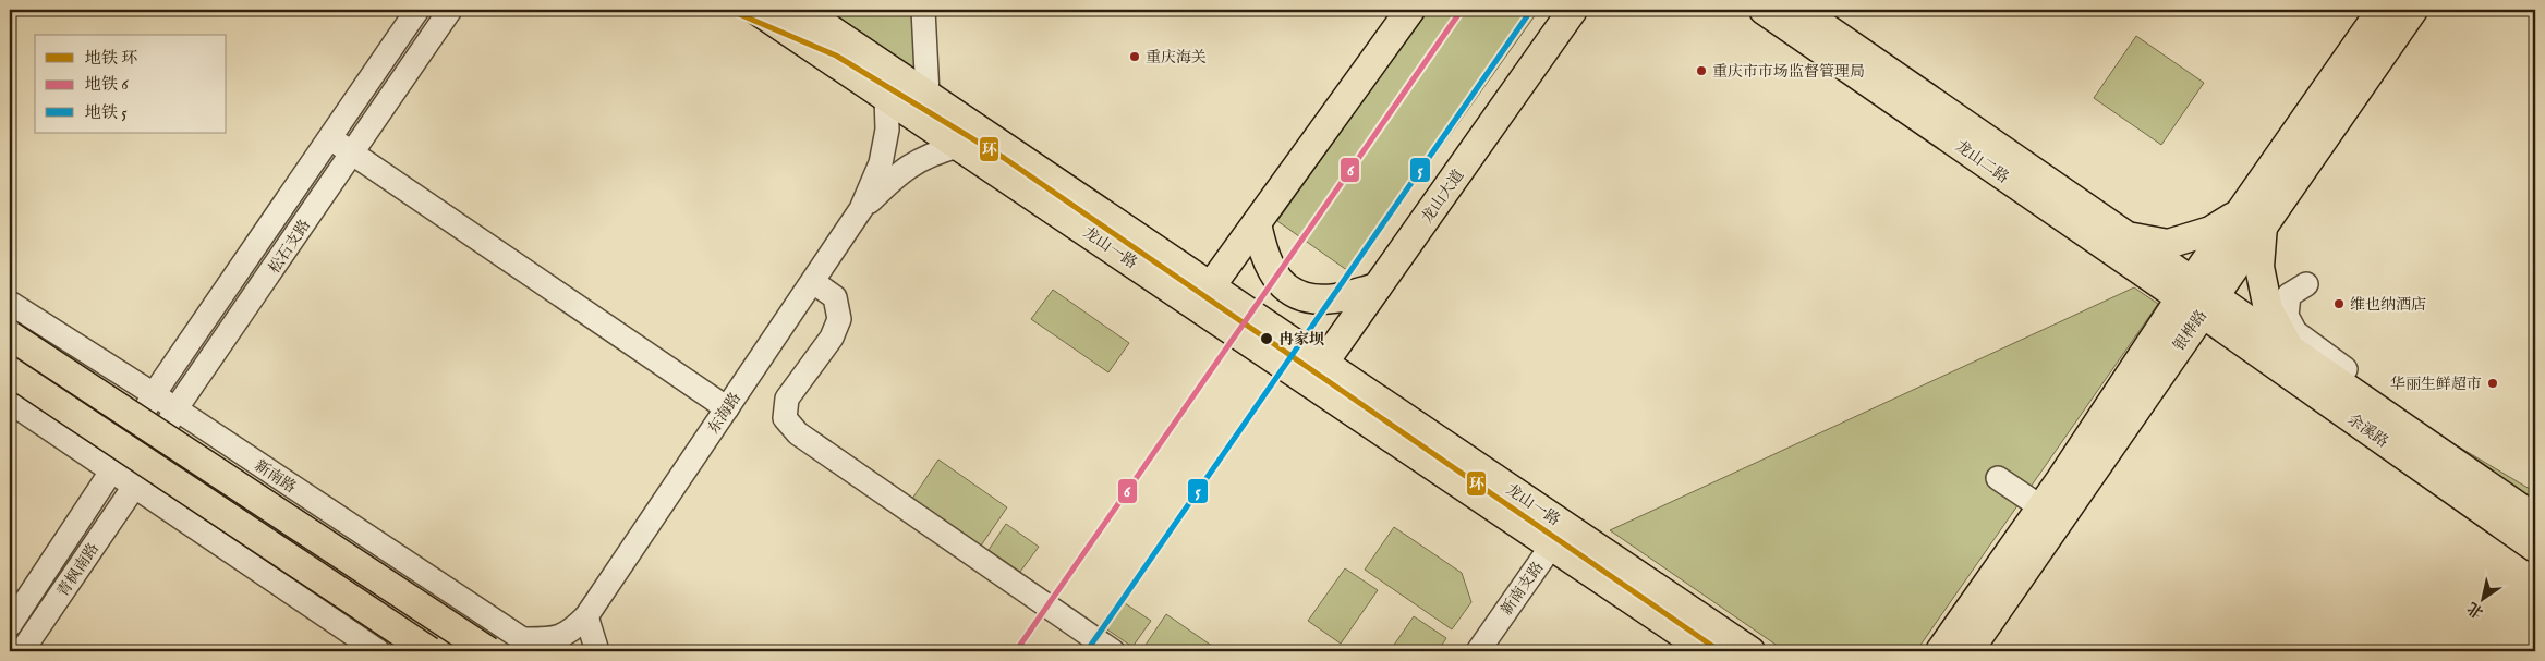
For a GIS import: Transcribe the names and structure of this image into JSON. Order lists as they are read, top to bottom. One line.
{"streets":{"main road":["龙山二路","龙山大道","龙山一路","银桦路","余溪路","新南路"],"street":["松石支路","东海路","青枫南路","新南支路"]},"crossings":[["龙山二路","银桦路"],["龙山二路","余溪路"],["龙山大道","龙山一路"],["松石支路","新南路"],["松石支路","青枫南路"],["龙山一路","东海路"],["龙山一路","新南支路"],["银桦路","余溪路"],["东海路","新南路"]],"places":["重庆海关","重庆市市场监督管理局","维也纳酒店","冉家坝","华丽生鲜超市"],"lines":["metro line 环","metro line 6","metro line 5"],"legend":["地铁 环","地铁 6","地铁 5"],"north":"bottom left"}
